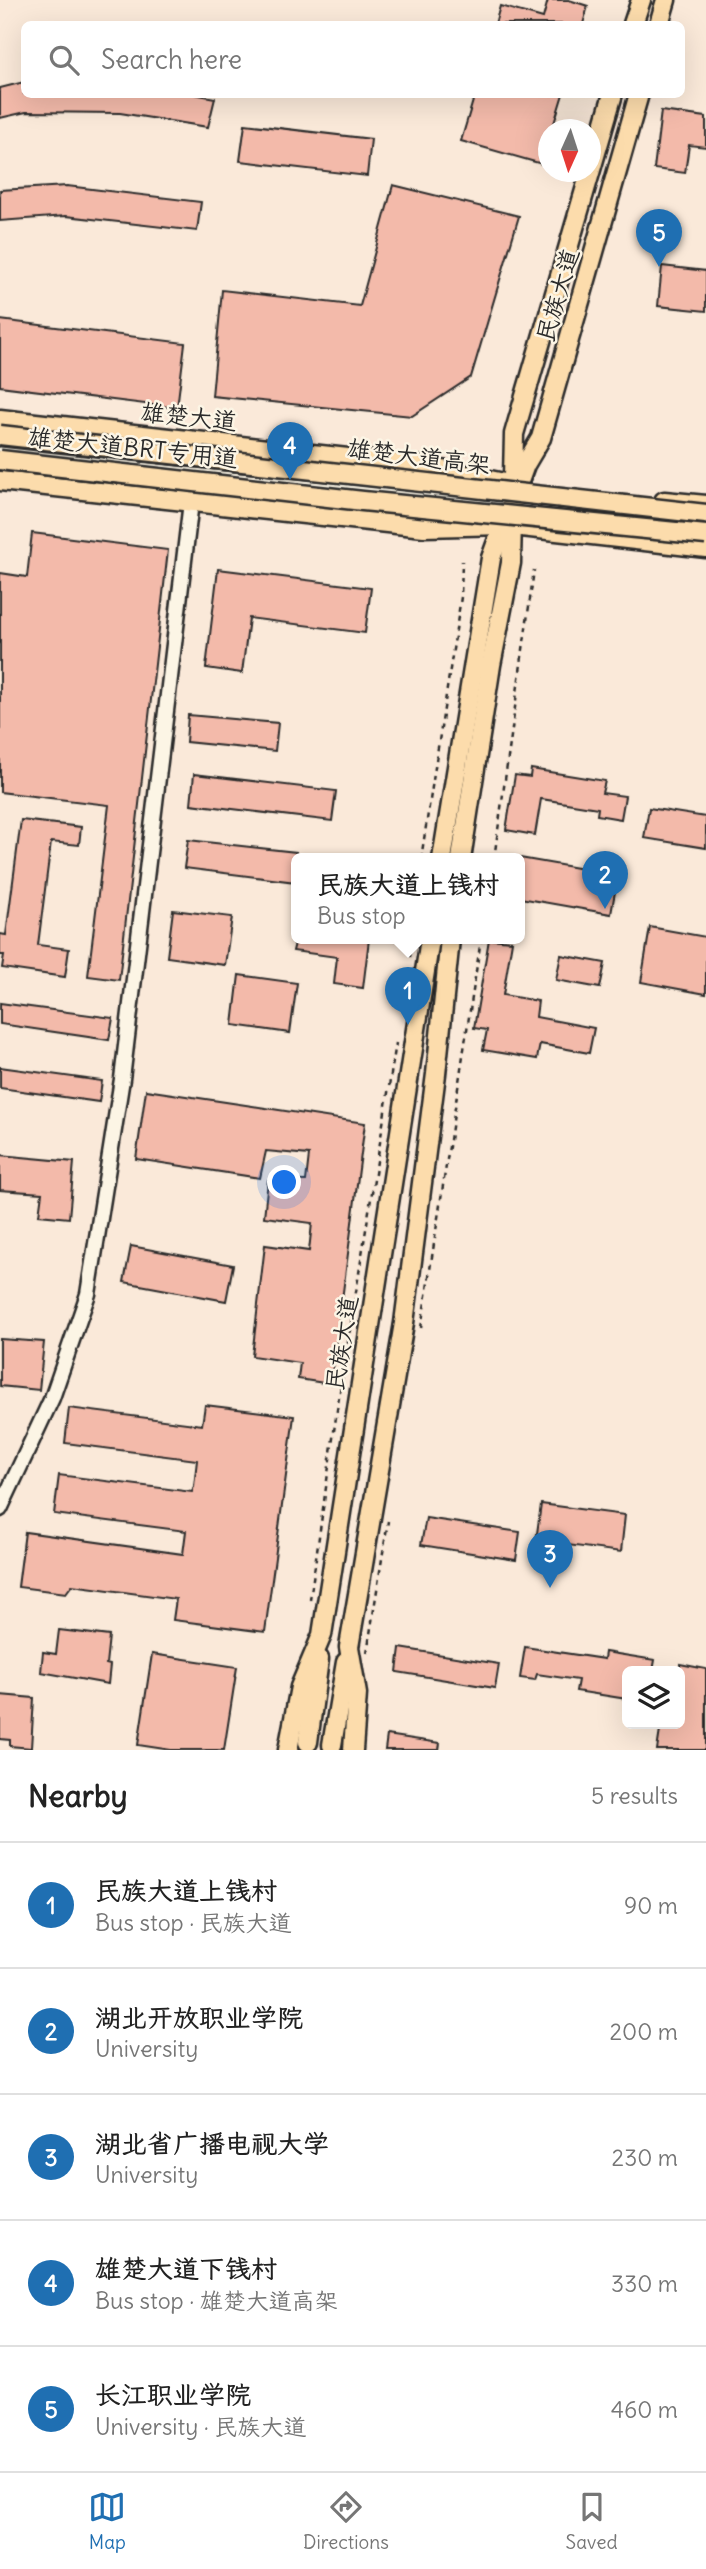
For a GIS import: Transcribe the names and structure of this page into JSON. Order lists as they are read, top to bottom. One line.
{"streets":{"main road":["民族大道","雄楚大道","雄楚大道高架"],"lane":["雄楚大道BRT专用道"]},"crossings":[["民族大道","雄楚大道"],["民族大道","雄楚大道BRT专用道"],["雄楚大道BRT专用道","雄楚大道高架"]],"north":"bottom","page":{"search":"Search here","pins":["5","4","2","1","3"],"popup":["民族大道上钱村","Bus stop"],"heading":["Nearby","5 results"],"list":[{"mark":"1","name":"民族大道上钱村","note":"Bus stop · 民族大道","value":"90 m"},{"mark":"2","name":"湖北开放职业学院","note":"University","value":"200 m"},{"mark":"3","name":"湖北省广播电视大学","note":"University","value":"230 m"},{"mark":"4","name":"雄楚大道下钱村","note":"Bus stop · 雄楚大道高架","value":"330 m"},{"mark":"5","name":"长江职业学院","note":"University · 民族大道","value":"460 m"}],"nav":["Map","Directions","Saved"]}}
